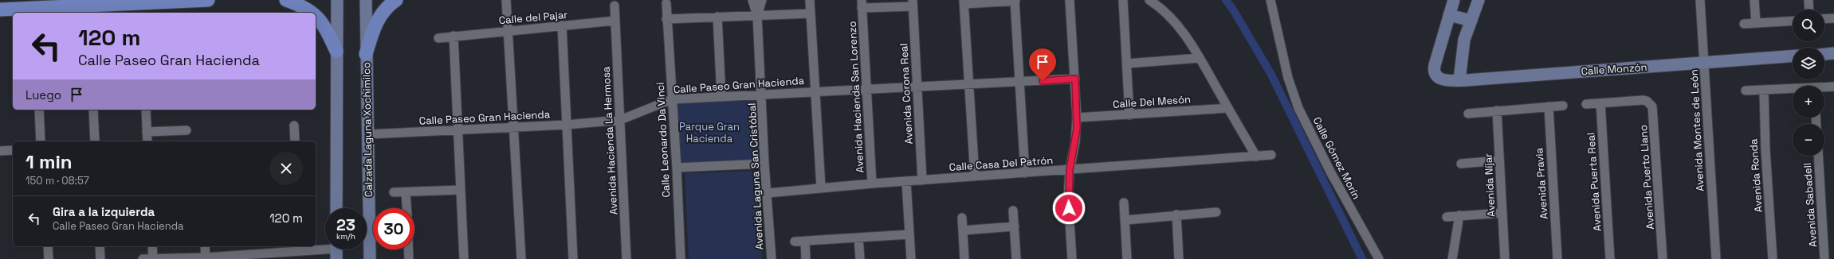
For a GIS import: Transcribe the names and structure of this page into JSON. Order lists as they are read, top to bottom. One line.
{"streets":{"street":["Calle del Pajar","Calle Monzón","Calle Paseo Gran Hacienda","Avenida Corona Real","Avenida Hacienda San Lorenzo","Calle Del Mesón","Calzada Laguna Xochimilco","Avenida Montes de León","Calle Leonardo Da Vinci","Avenida Hacienda La Hermosa","Calle Gómez Morín","Calle Casa Del Patrón","Avenida Ronda","Avenida Laguna San Cristóbal","Avenida Puerto Llano","Avenida Puerta Real","Avenida Pravia","Avenida Níjar","Avenida Sabadell"]},"crossings":[["Calle del Pajar","Avenida Hacienda La Hermosa"],["Calle Monzón","Avenida Montes de León"],["Calle Paseo Gran Hacienda","Avenida Corona Real"],["Calle Paseo Gran Hacienda","Avenida Hacienda San Lorenzo"],["Calle Paseo Gran Hacienda","Calzada Laguna Xochimilco"],["Calle Paseo Gran Hacienda","Calle Leonardo Da Vinci"],["Calle Paseo Gran Hacienda","Avenida Hacienda La Hermosa"],["Calle Paseo Gran Hacienda","Avenida Laguna San Cristóbal"],["Avenida Corona Real","Calle Casa Del Patrón"],["Avenida Hacienda San Lorenzo","Calle Casa Del Patrón"],["Calle Casa Del Patrón","Avenida Laguna San Cristóbal"],["Avenida Puerto Llano","Avenida Puerta Real"]],"parks":["Parque Gran Hacienda"],"page":{"map_buttons":["+","−"],"turn":["120 m","Calle Paseo Gran Hacienda"],"then":"Luego","heading":["1 min","150 m · 08:57"],"list":[{"name":"Gira a la izquierda","note":"Calle Paseo Gran Hacienda","value":"120 m"}],"speed":"23 km/h","limit":"30"}}
